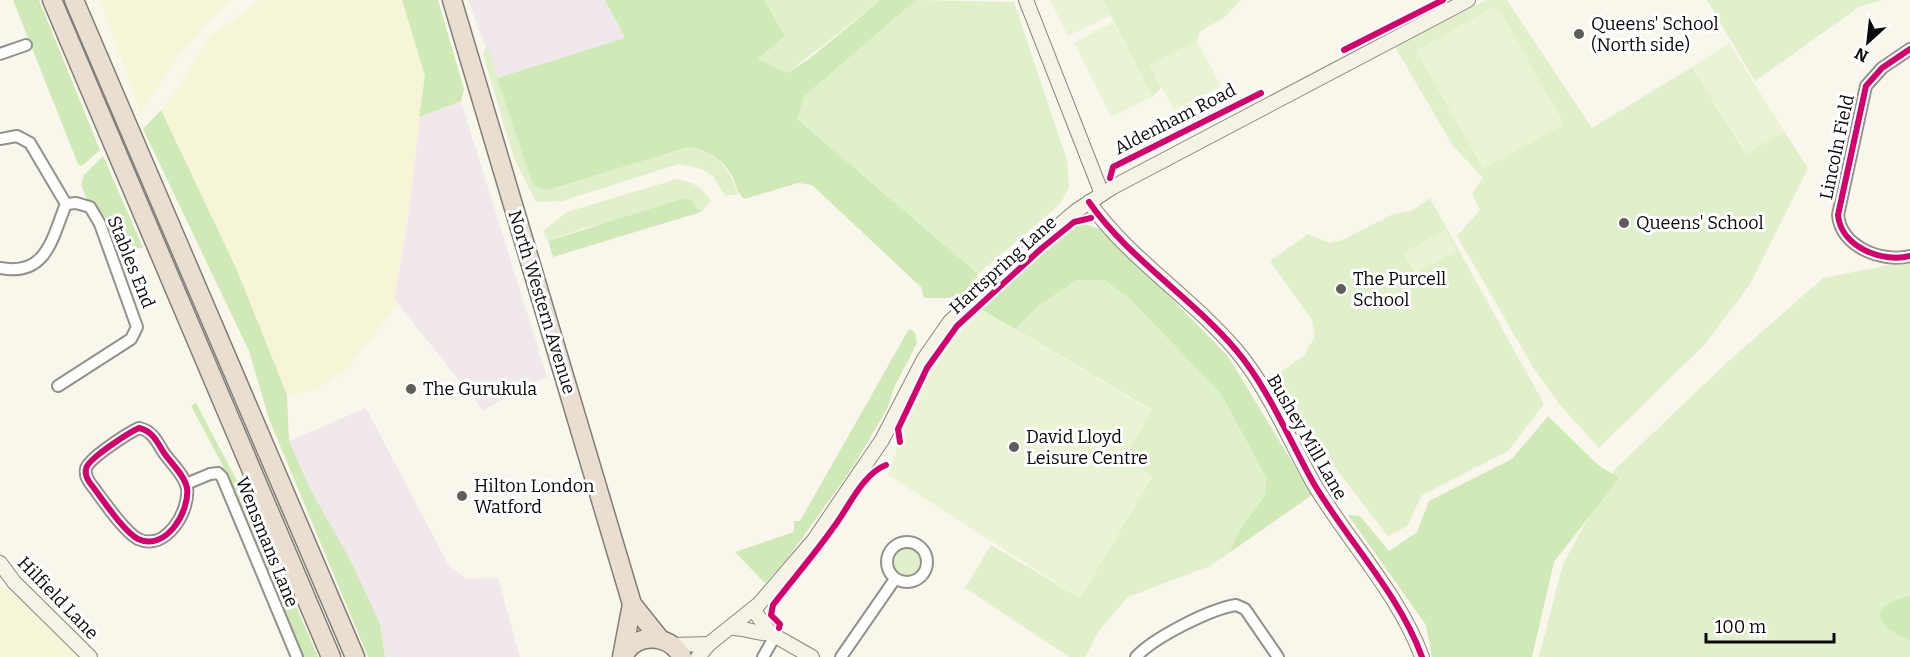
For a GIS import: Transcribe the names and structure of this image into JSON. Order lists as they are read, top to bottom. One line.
{"streets":{"highway":["North Western Avenue"],"main road":["Aldenham Road","Hartspring Lane","Bushey Mill Lane","Hilfield Lane"],"street":["Lincoln Field","Stables End","Wensmans Lane"]},"crossings":[["Aldenham Road","Hartspring Lane"],["Hartspring Lane","Bushey Mill Lane"]],"places":["Queens' School (North side)","Queens' School","The Purcell School","The Gurukula","David Lloyd Leisure Centre","Hilton London Watford"],"scale_bar":"100 m","north":"bottom left"}
